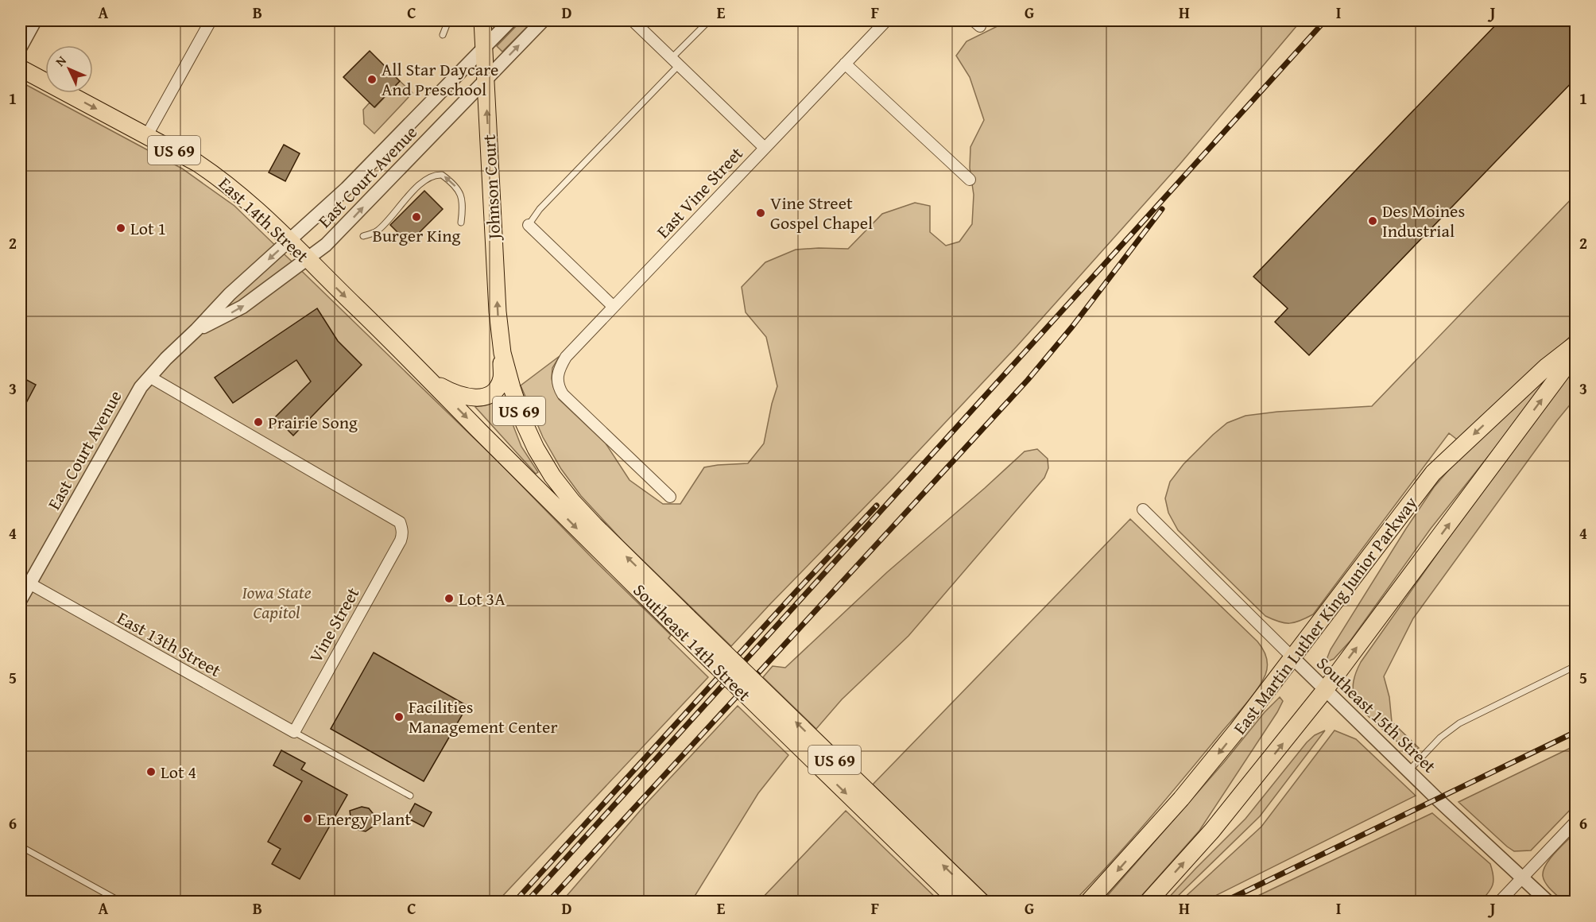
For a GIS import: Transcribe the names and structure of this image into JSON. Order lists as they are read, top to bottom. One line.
{"streets":{"main road":["US 69","Johnson Court","East 14th Street","East Martin Luther King Junior Parkway","Southeast 14th Street"],"street":["East Court Avenue","East Vine Street","Vine Street","East 13th Street","Southeast 15th Street"]},"crossings":[["East Court Avenue","Johnson Court"],["East Court Avenue","East 14th Street"],["East Court Avenue","Vine Street"],["East Court Avenue","East 13th Street"],["Johnson Court","Southeast 14th Street"],["East 14th Street","Southeast 14th Street"],["East Martin Luther King Junior Parkway","Southeast 15th Street"],["Vine Street","East 13th Street"]],"one_way":["Johnson Court","East 14th Street"],"parks":["Iowa State Capitol"],"places":["All Star Daycare And Preschool","Vine Street Gospel Chapel","Burger King","Des Moines Industrial","Lot 1","Prairie Song","Lot 3A","Facilities Management Center","Lot 4","Energy Plant"],"north":"top left","grid":{"columns":["A","B","C","D","E","F","G","H","I","J"],"rows":["1","2","3","4","5","6"]}}
